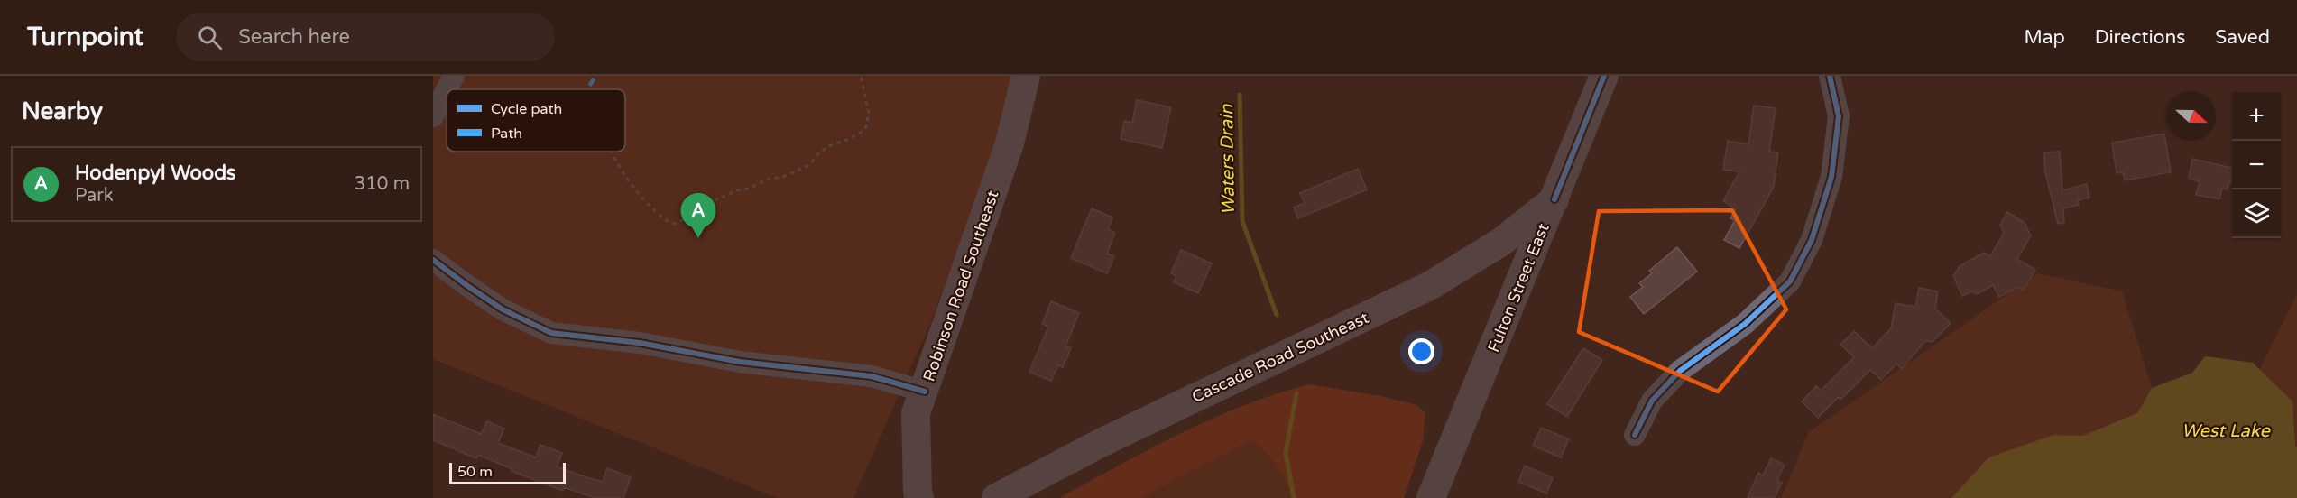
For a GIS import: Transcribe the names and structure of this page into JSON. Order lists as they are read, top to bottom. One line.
{"streets":{"main road":["Robinson Road Southeast","Fulton Street East","Cascade Road Southeast"]},"crossings":[["Fulton Street East","Cascade Road Southeast"]],"water":["Waters Drain","West Lake"],"legend":["Cycle path","Path"],"scale_bar":"50 m","north":"right","page":{"header":"Turnpoint","search":"Search here","nav":["Map","Directions","Saved"],"heading":"Nearby","map_buttons":["+","−"],"list":[{"mark":"A","name":"Hodenpyl Woods","note":"Park","value":"310 m"}],"pins":"A","scale":"50 m"}}
